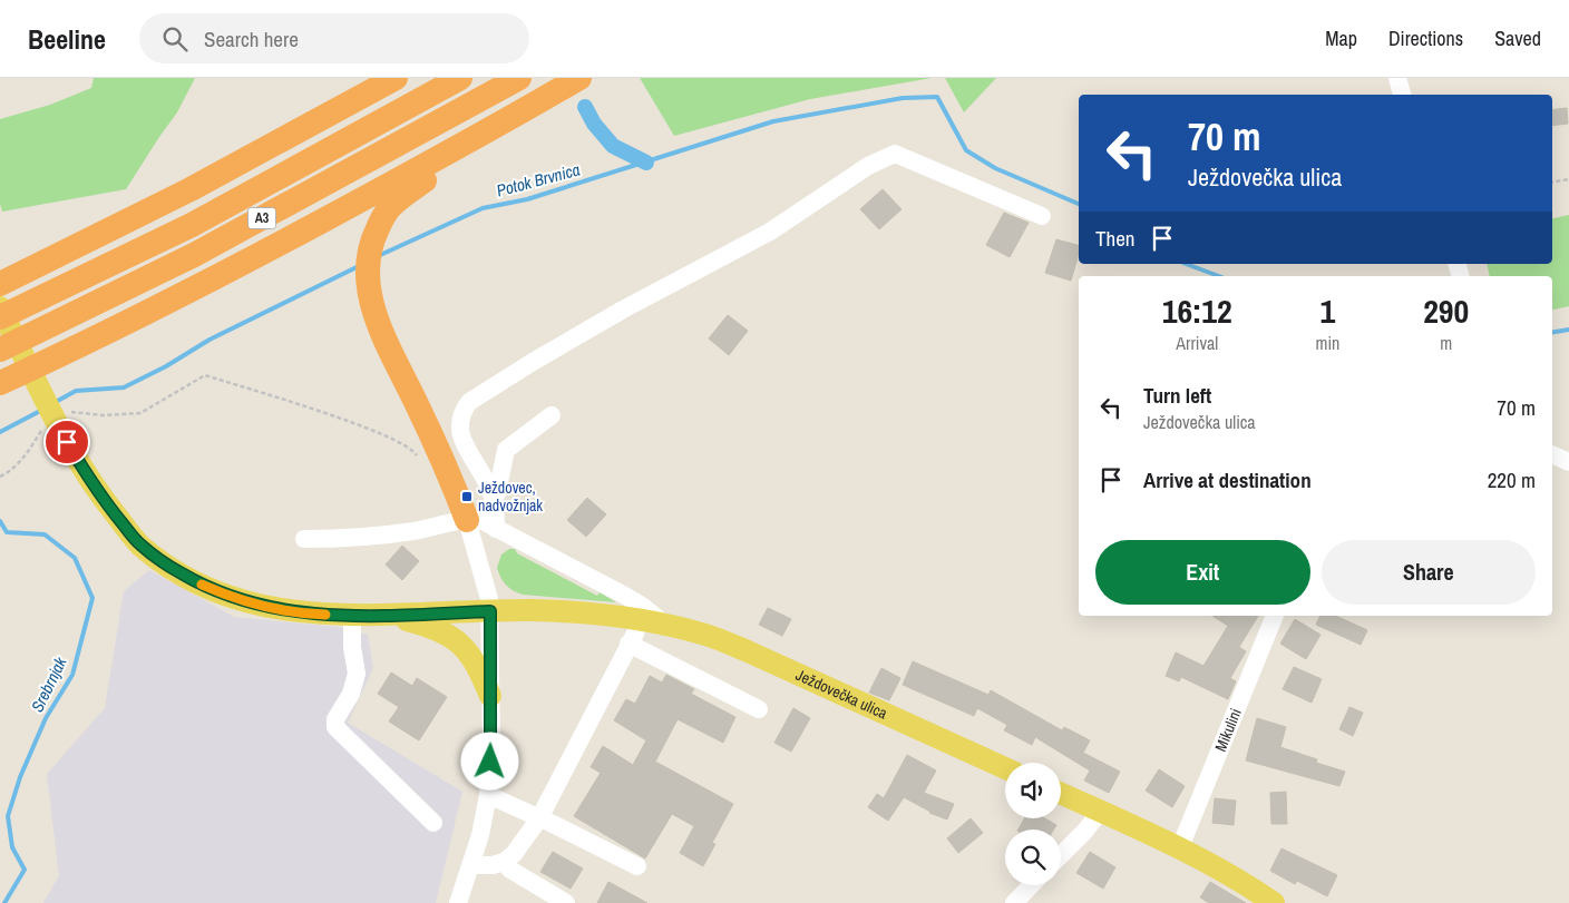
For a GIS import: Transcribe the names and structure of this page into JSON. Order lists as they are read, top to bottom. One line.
{"streets":{"highway":["A3"],"main road":["Ježdovečka ulica"],"street":["Mikulini"]},"water":["Potok Brvnica","Srebrnjak"],"places":{"transit":["Ježdovec, nadvožnjak"]},"page":{"header":"Beeline","search":"Search here","nav":["Map","Directions","Saved"],"turn":["70 m","Ježdovečka ulica"],"then":"Then","eta":["16:12","Arrival","1","min","290","m"],"list":[{"name":"Turn left","note":"Ježdovečka ulica","value":"70 m"},{"name":"Arrive at destination","value":"220 m"}],"buttons":["Exit","Share"]}}
